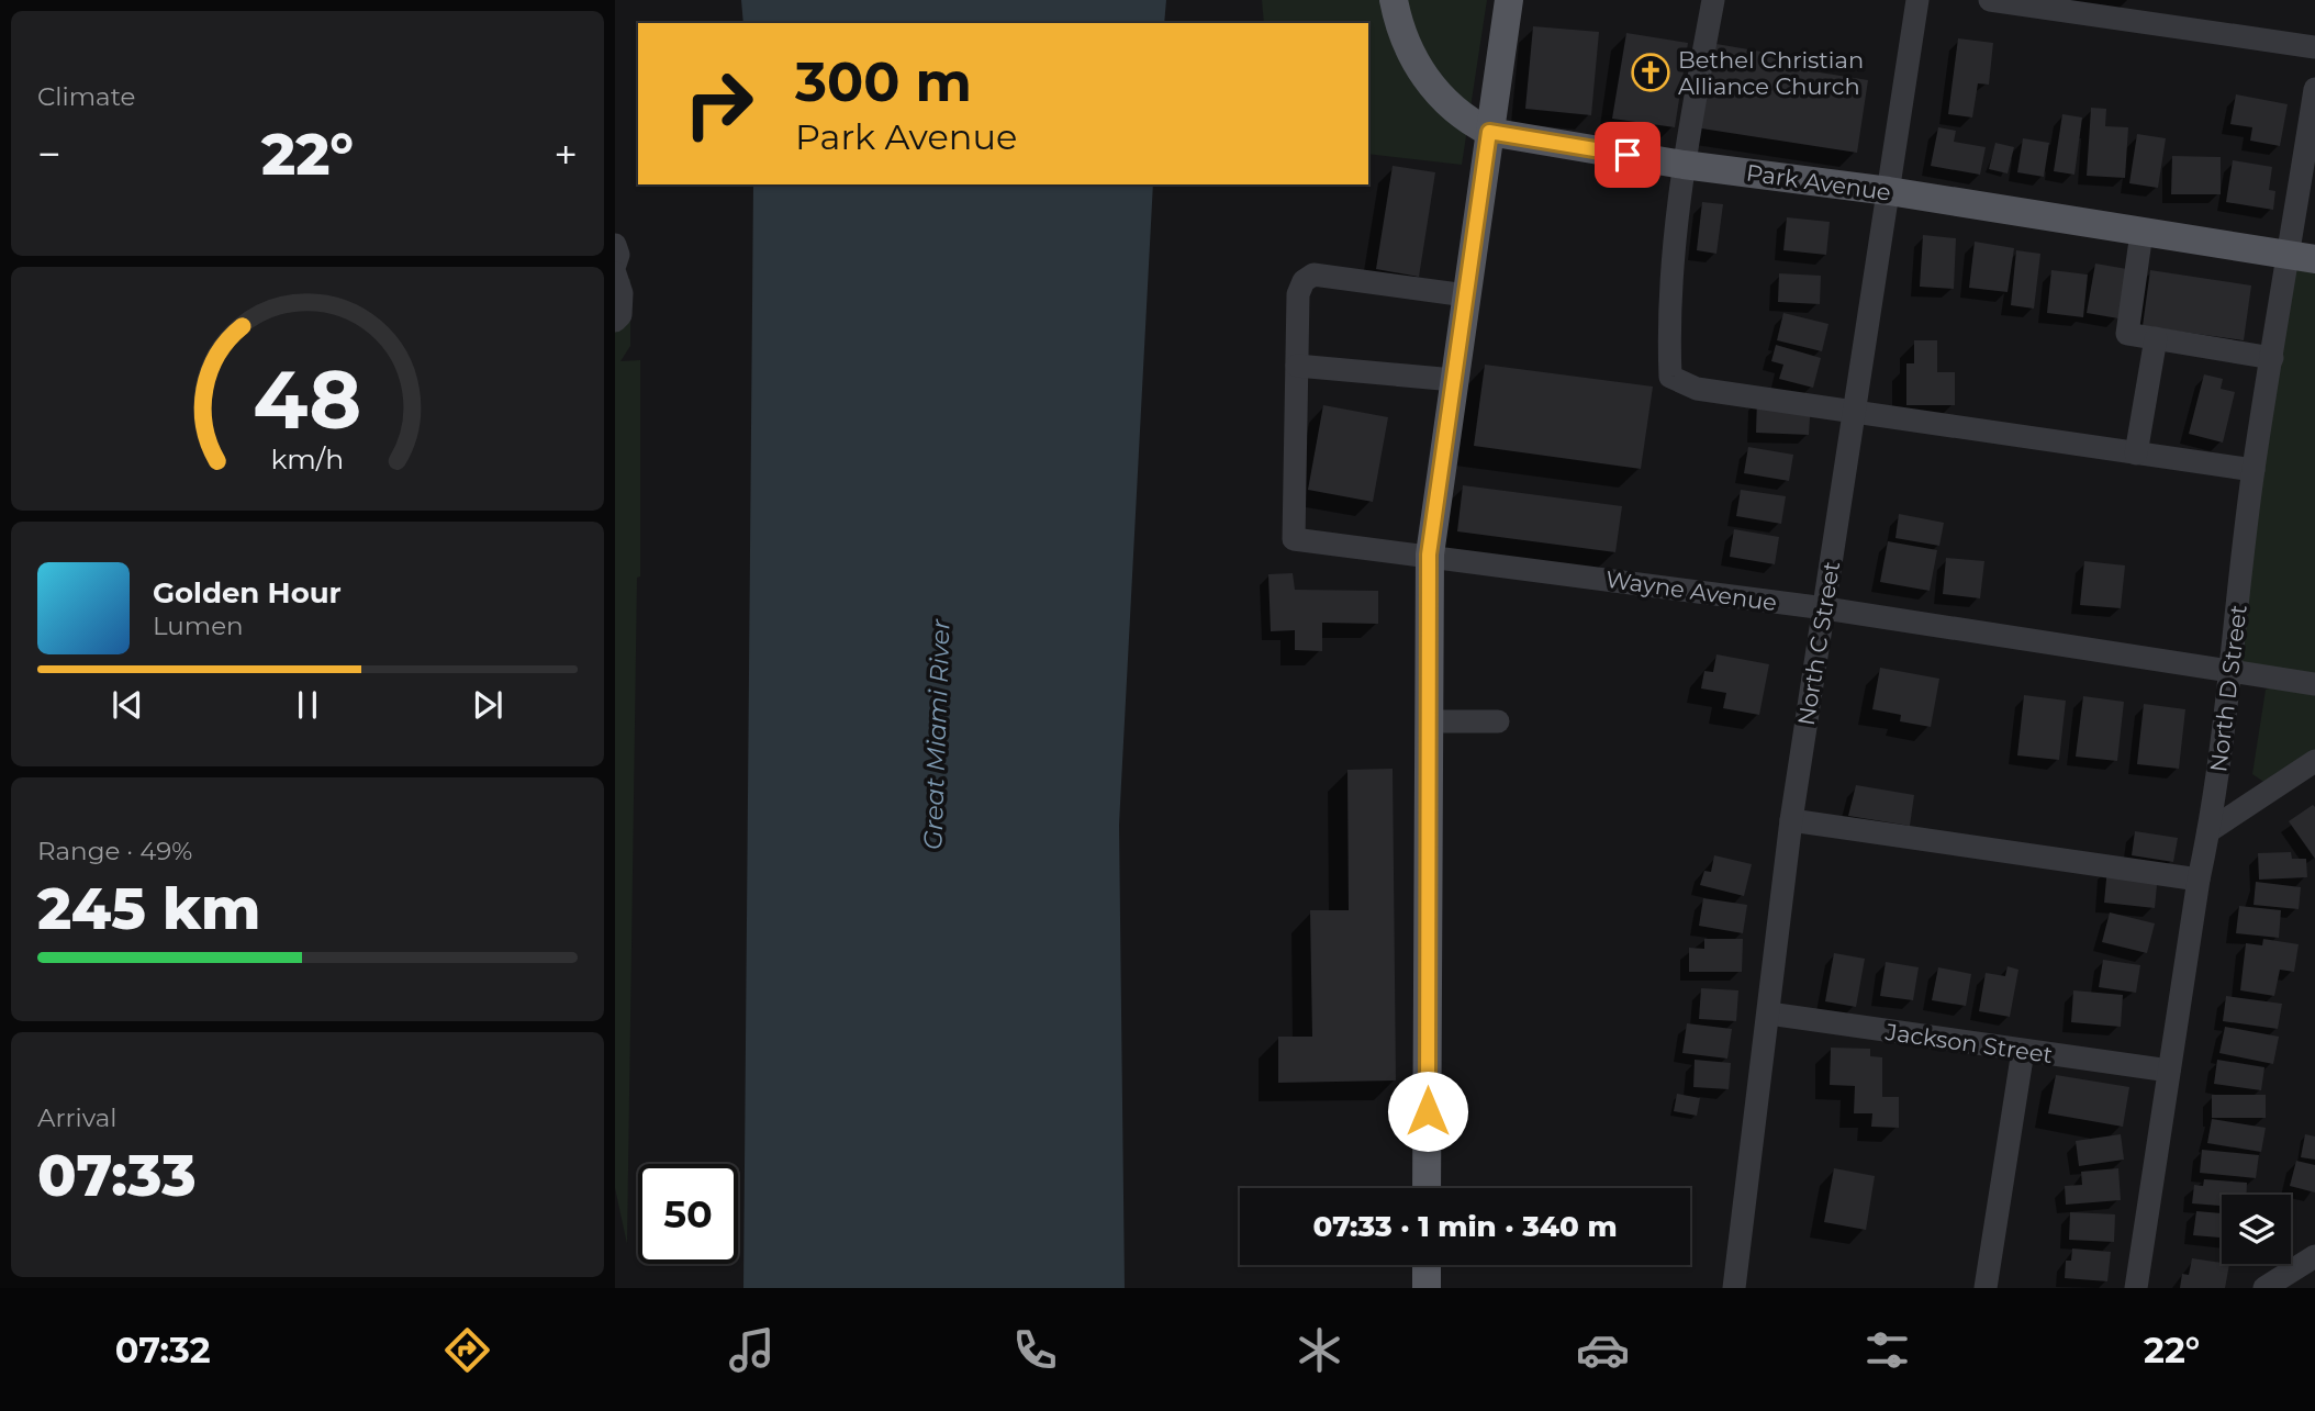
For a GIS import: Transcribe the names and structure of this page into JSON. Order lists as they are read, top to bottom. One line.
{"streets":{"main road":["Park Avenue"],"street":["Wayne Avenue","North C Street","North D Street","Jackson Street"]},"crossings":[["Park Avenue","North C Street"],["Park Avenue","North D Street"],["Wayne Avenue","North C Street"],["Wayne Avenue","North D Street"],["North C Street","Jackson Street"],["North D Street","Jackson Street"]],"water":["Great Miami River"],"places":{"church":["Bethel Christian Alliance Church"]},"page":{"tile":["Climate",["Range · 49%","245 km"],["Arrival","07:33"]],"turn":["300 m","Park Avenue"],"heat":["−","22°","+"],"song":["Golden Hour","Lumen"],"limit":"50","trip":"07:33 · 1 min · 340 m","tabs":["07:32","22°"],"gauge":["48","km/h"]}}
